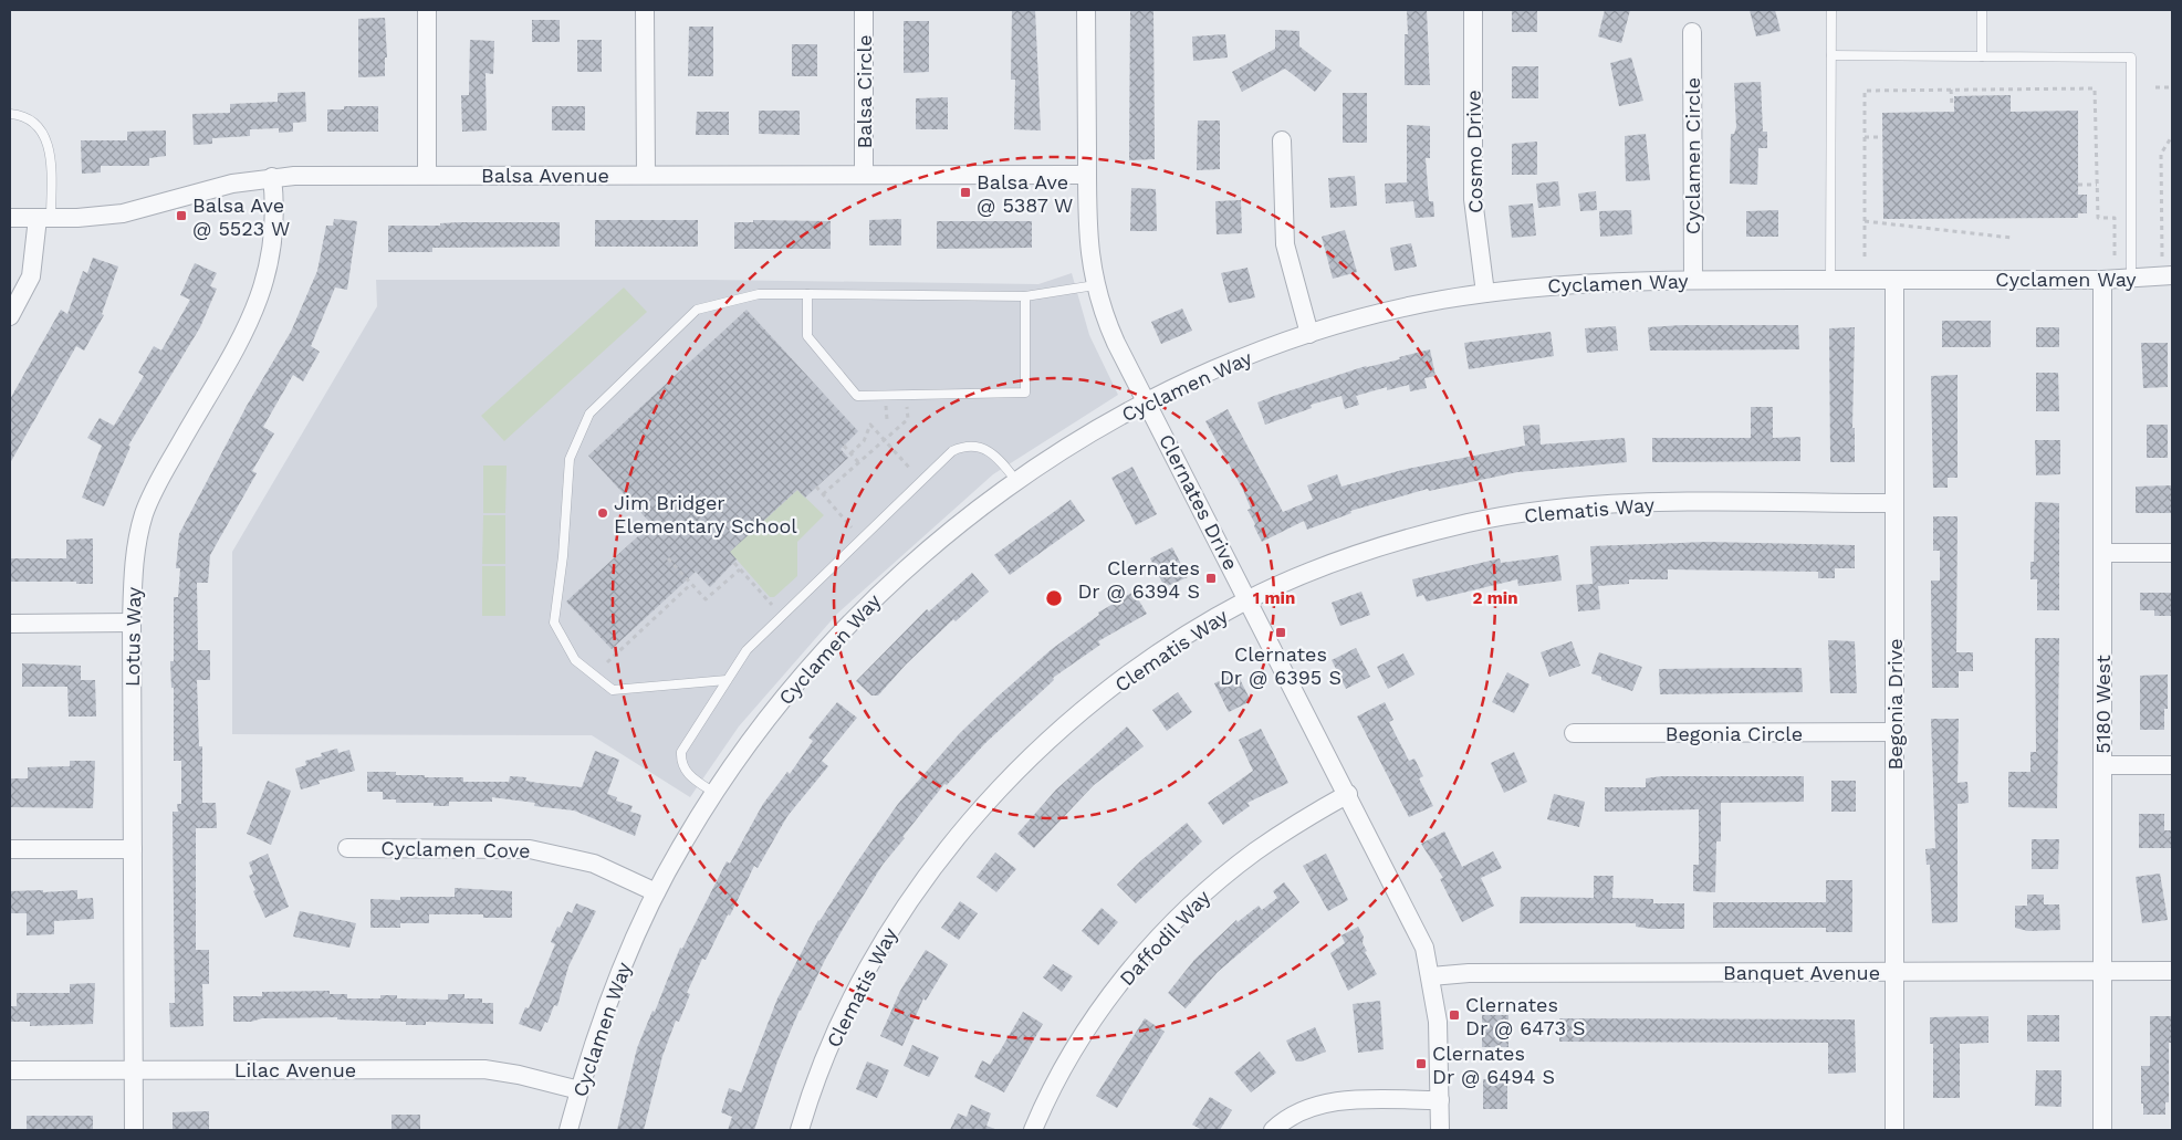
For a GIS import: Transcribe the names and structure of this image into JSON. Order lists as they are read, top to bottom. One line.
{"streets":{"street":["Balsa Circle","Cosmo Drive","Cyclamen Circle","Balsa Avenue","Cyclamen Way","Clernates Drive","Clematis Way","Lotus Way","Begonia Drive","5180 West","Begonia Circle","Cyclamen Cove","Daffodil Way","Banquet Avenue","Lilac Avenue"]},"crossings":[["Balsa Circle","Balsa Avenue"],["Cosmo Drive","Cyclamen Way"],["Cyclamen Circle","Cyclamen Way"],["Balsa Avenue","Clernates Drive"],["Balsa Avenue","Lotus Way"],["Cyclamen Way","Clernates Drive"],["Cyclamen Way","Begonia Drive"],["Cyclamen Way","5180 West"],["Cyclamen Way","Cyclamen Cove"],["Cyclamen Way","Lilac Avenue"],["Clernates Drive","Clematis Way"],["Clernates Drive","Daffodil Way"],["Clernates Drive","Banquet Avenue"],["Clematis Way","Begonia Drive"],["Lotus Way","Lilac Avenue"],["Begonia Drive","Begonia Circle"],["Begonia Drive","Banquet Avenue"],["5180 West","Banquet Avenue"]],"places":{"transit":["Balsa Ave @ 5387 W","Balsa Ave @ 5523 W","Clernates Dr @ 6394 S","Clernates Dr @ 6395 S","Clernates Dr @ 6473 S","Clernates Dr @ 6494 S"],"other":["Jim Bridger Elementary School"]},"rings":["1 min","2 min"]}
